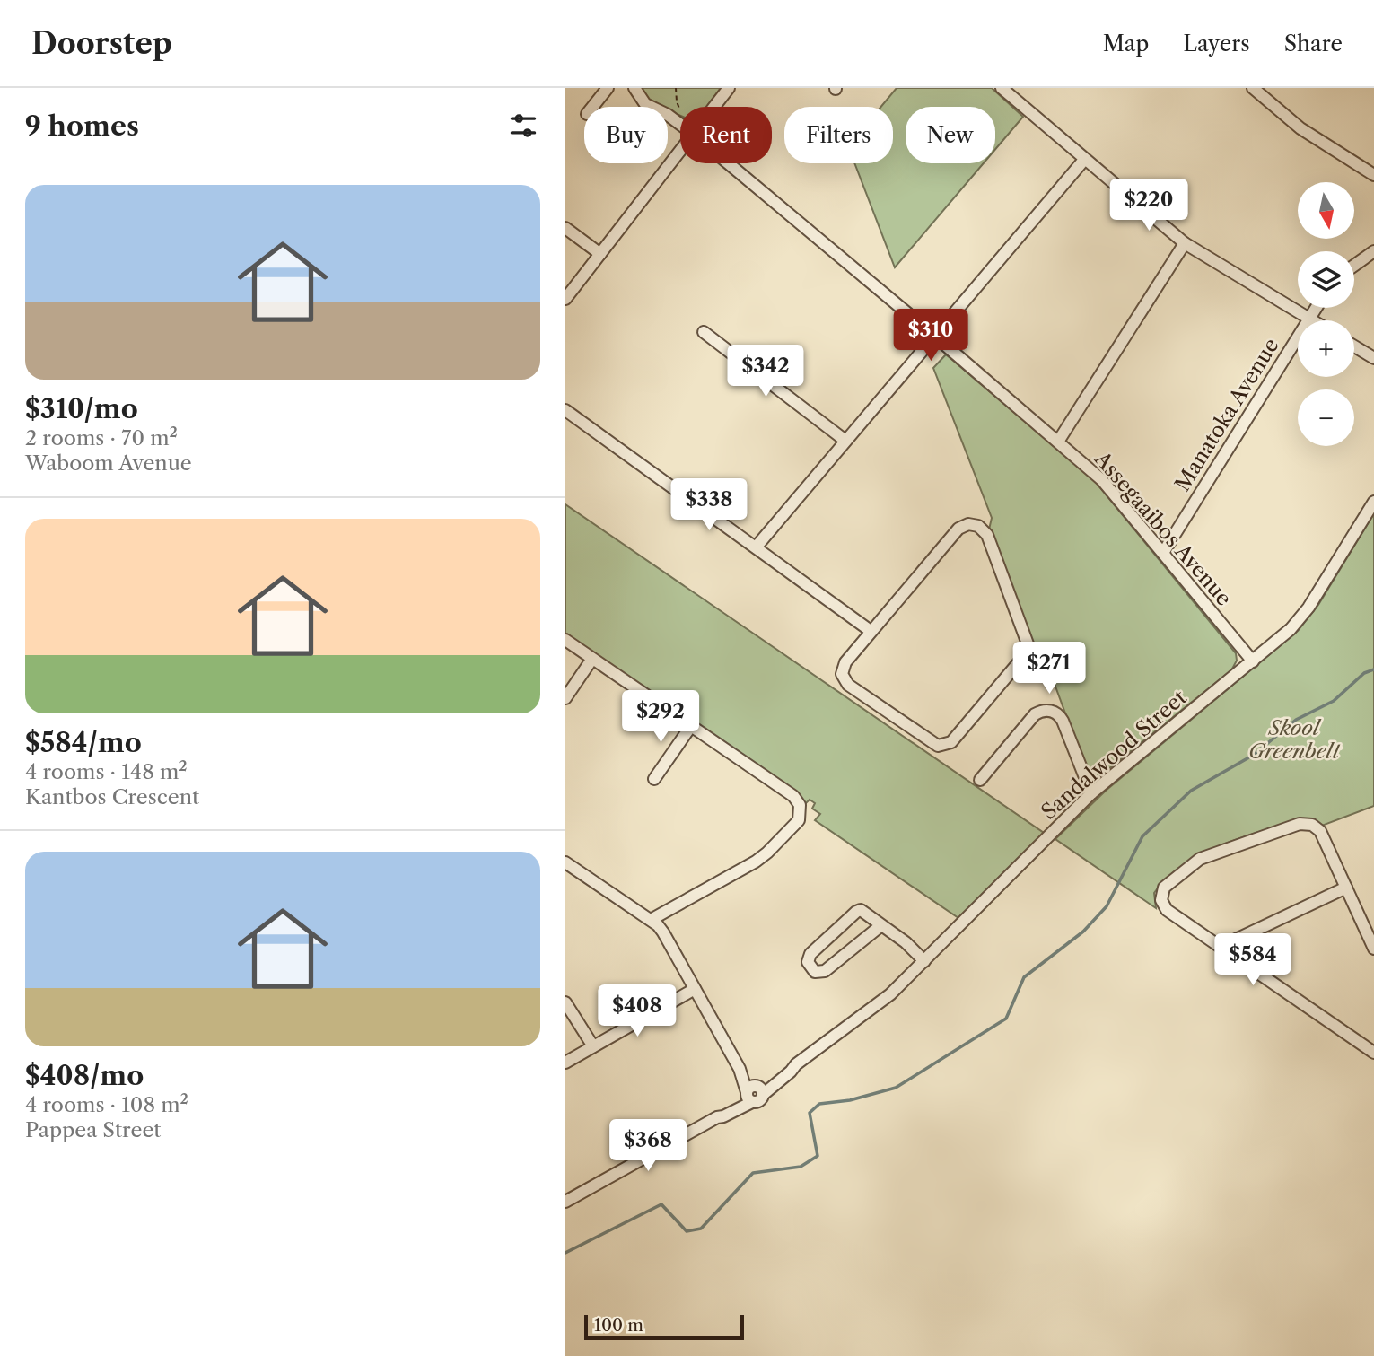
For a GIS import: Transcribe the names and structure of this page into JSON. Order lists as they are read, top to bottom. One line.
{"streets":{"street":["Manatoka Avenue","Assegaaibos Avenue","Sandalwood Street"]},"crossings":[["Manatoka Avenue","Assegaaibos Avenue"],["Assegaaibos Avenue","Sandalwood Street"]],"parks":["Skool Greenbelt"],"scale_bar":"100 m","north":"bottom","page":{"header":"Doorstep","nav":["Map","Layers","Share"],"heading":"9 homes","chip":["Buy","Rent","Filters","New"],"list":[{"name":"$310/mo","note":"2 rooms · 70 m² · Waboom Avenue"},{"name":"$584/mo","note":"4 rooms · 148 m² · Kantbos Crescent"},{"name":"$408/mo","note":"4 rooms · 108 m² · Pappea Street"}],"price":["$220","$310","$342","$338","$271","$292","$584","$408","$368"],"map_buttons":["+","−"],"scale":"100 m"}}
